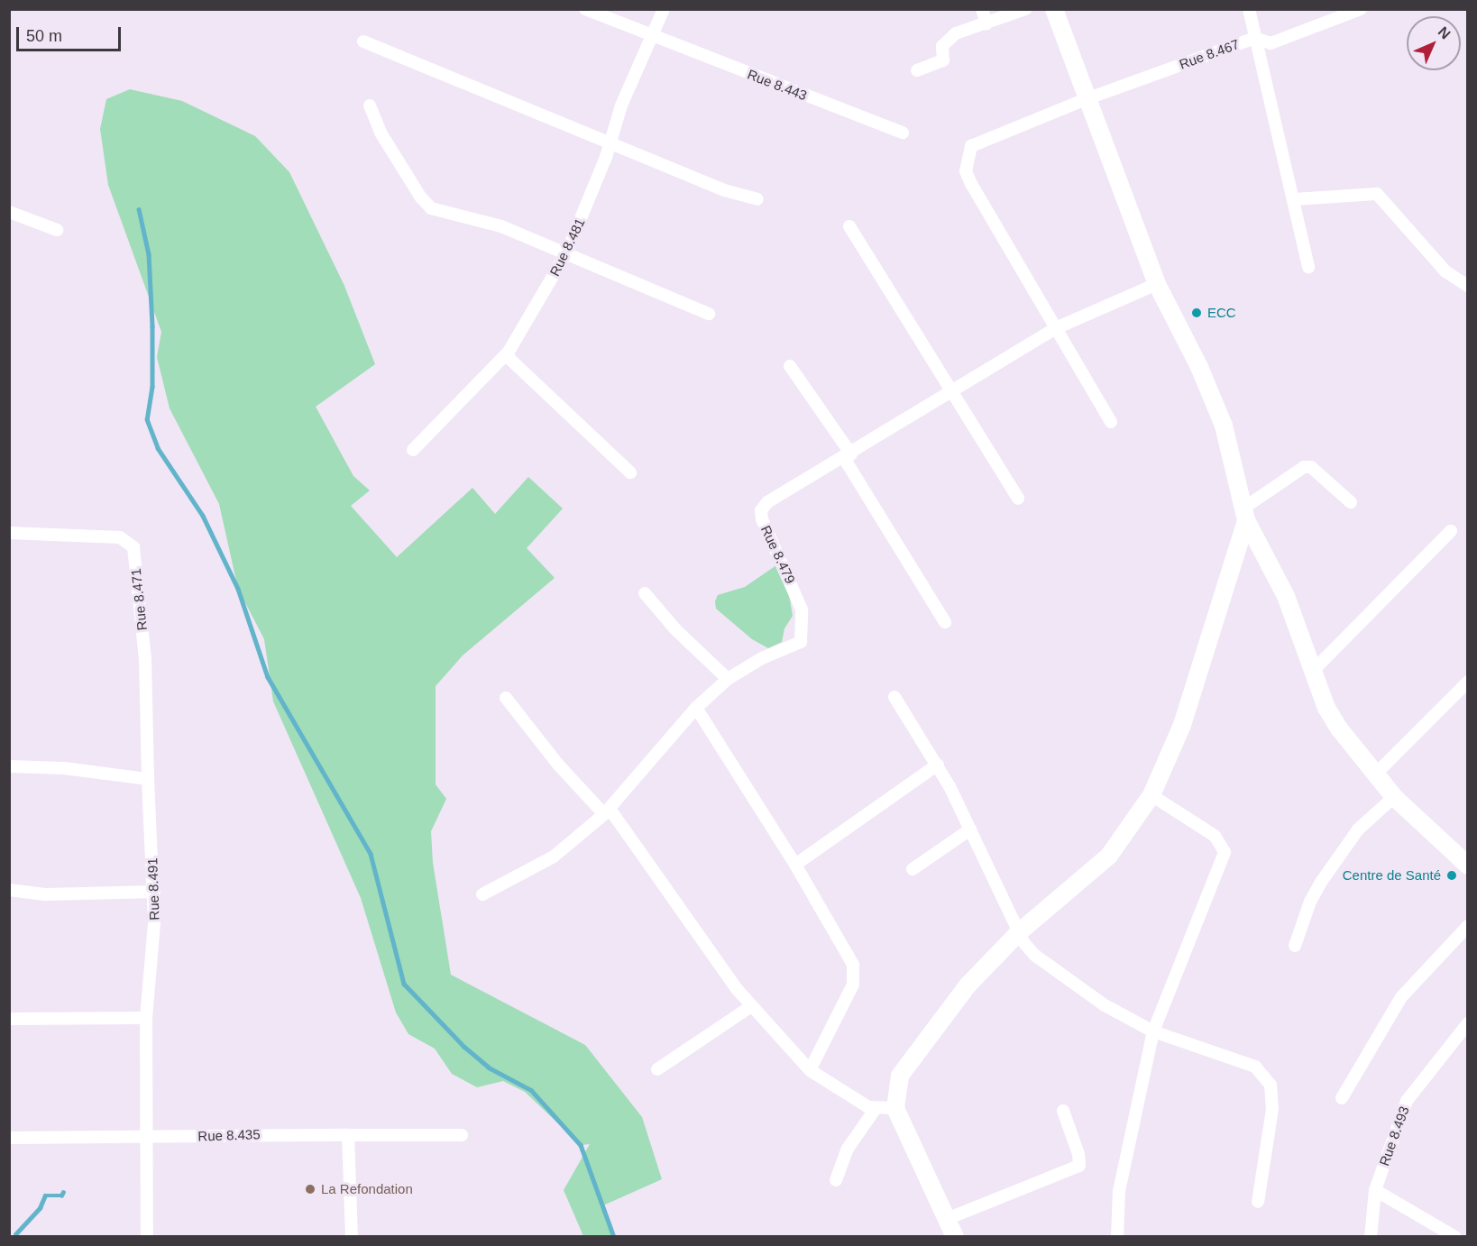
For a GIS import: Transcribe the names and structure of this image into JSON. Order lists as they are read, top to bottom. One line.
{"streets":{"street":["Rue 8.467","Rue 8.443","Rue 8.481","Rue 8.479","Rue 8.471","Rue 8.491","Rue 8.435","Rue 8.493"]},"crossings":[["Rue 8.467","Rue 8.479"],["Rue 8.443","Rue 8.481"],["Rue 8.471","Rue 8.491"],["Rue 8.491","Rue 8.435"]],"places":["ECC","Centre de Santé","La Refondation"],"scale_bar":"50 m","north":"top right"}
